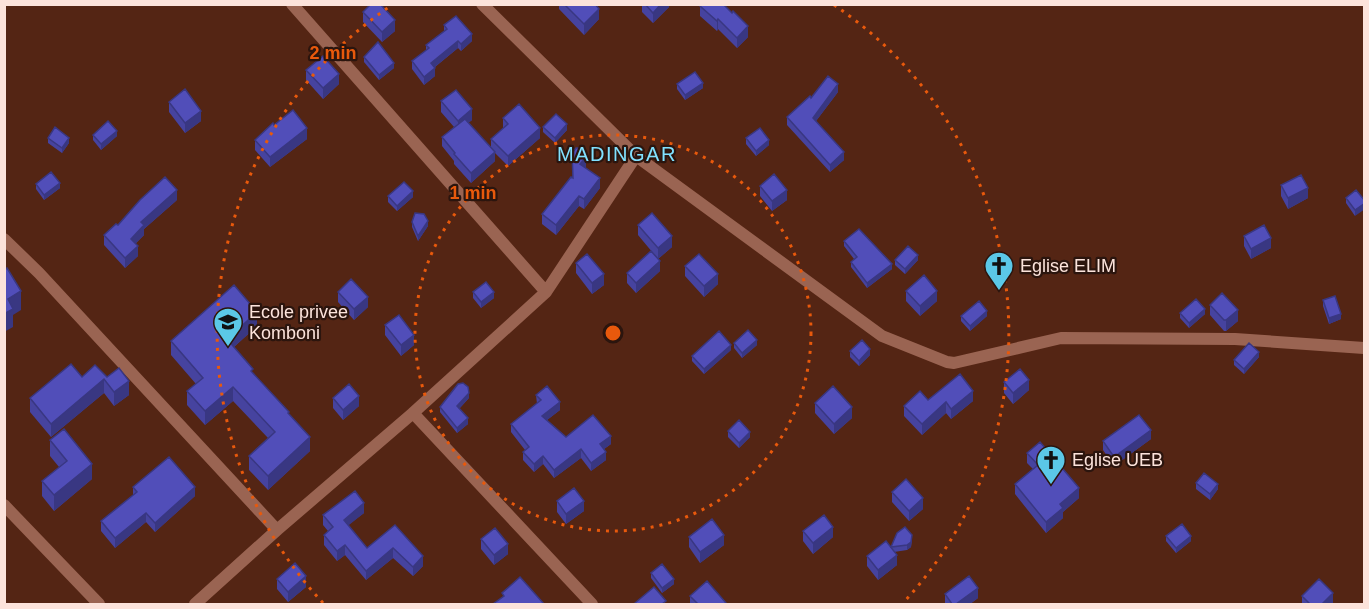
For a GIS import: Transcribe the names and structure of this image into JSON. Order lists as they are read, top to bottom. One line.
{"districts":["MADINGAR"],"places":{"church":["Eglise ELIM","Eglise UEB"],"school or university":["Ecole privee Komboni"]},"rings":["2 min","1 min"]}
